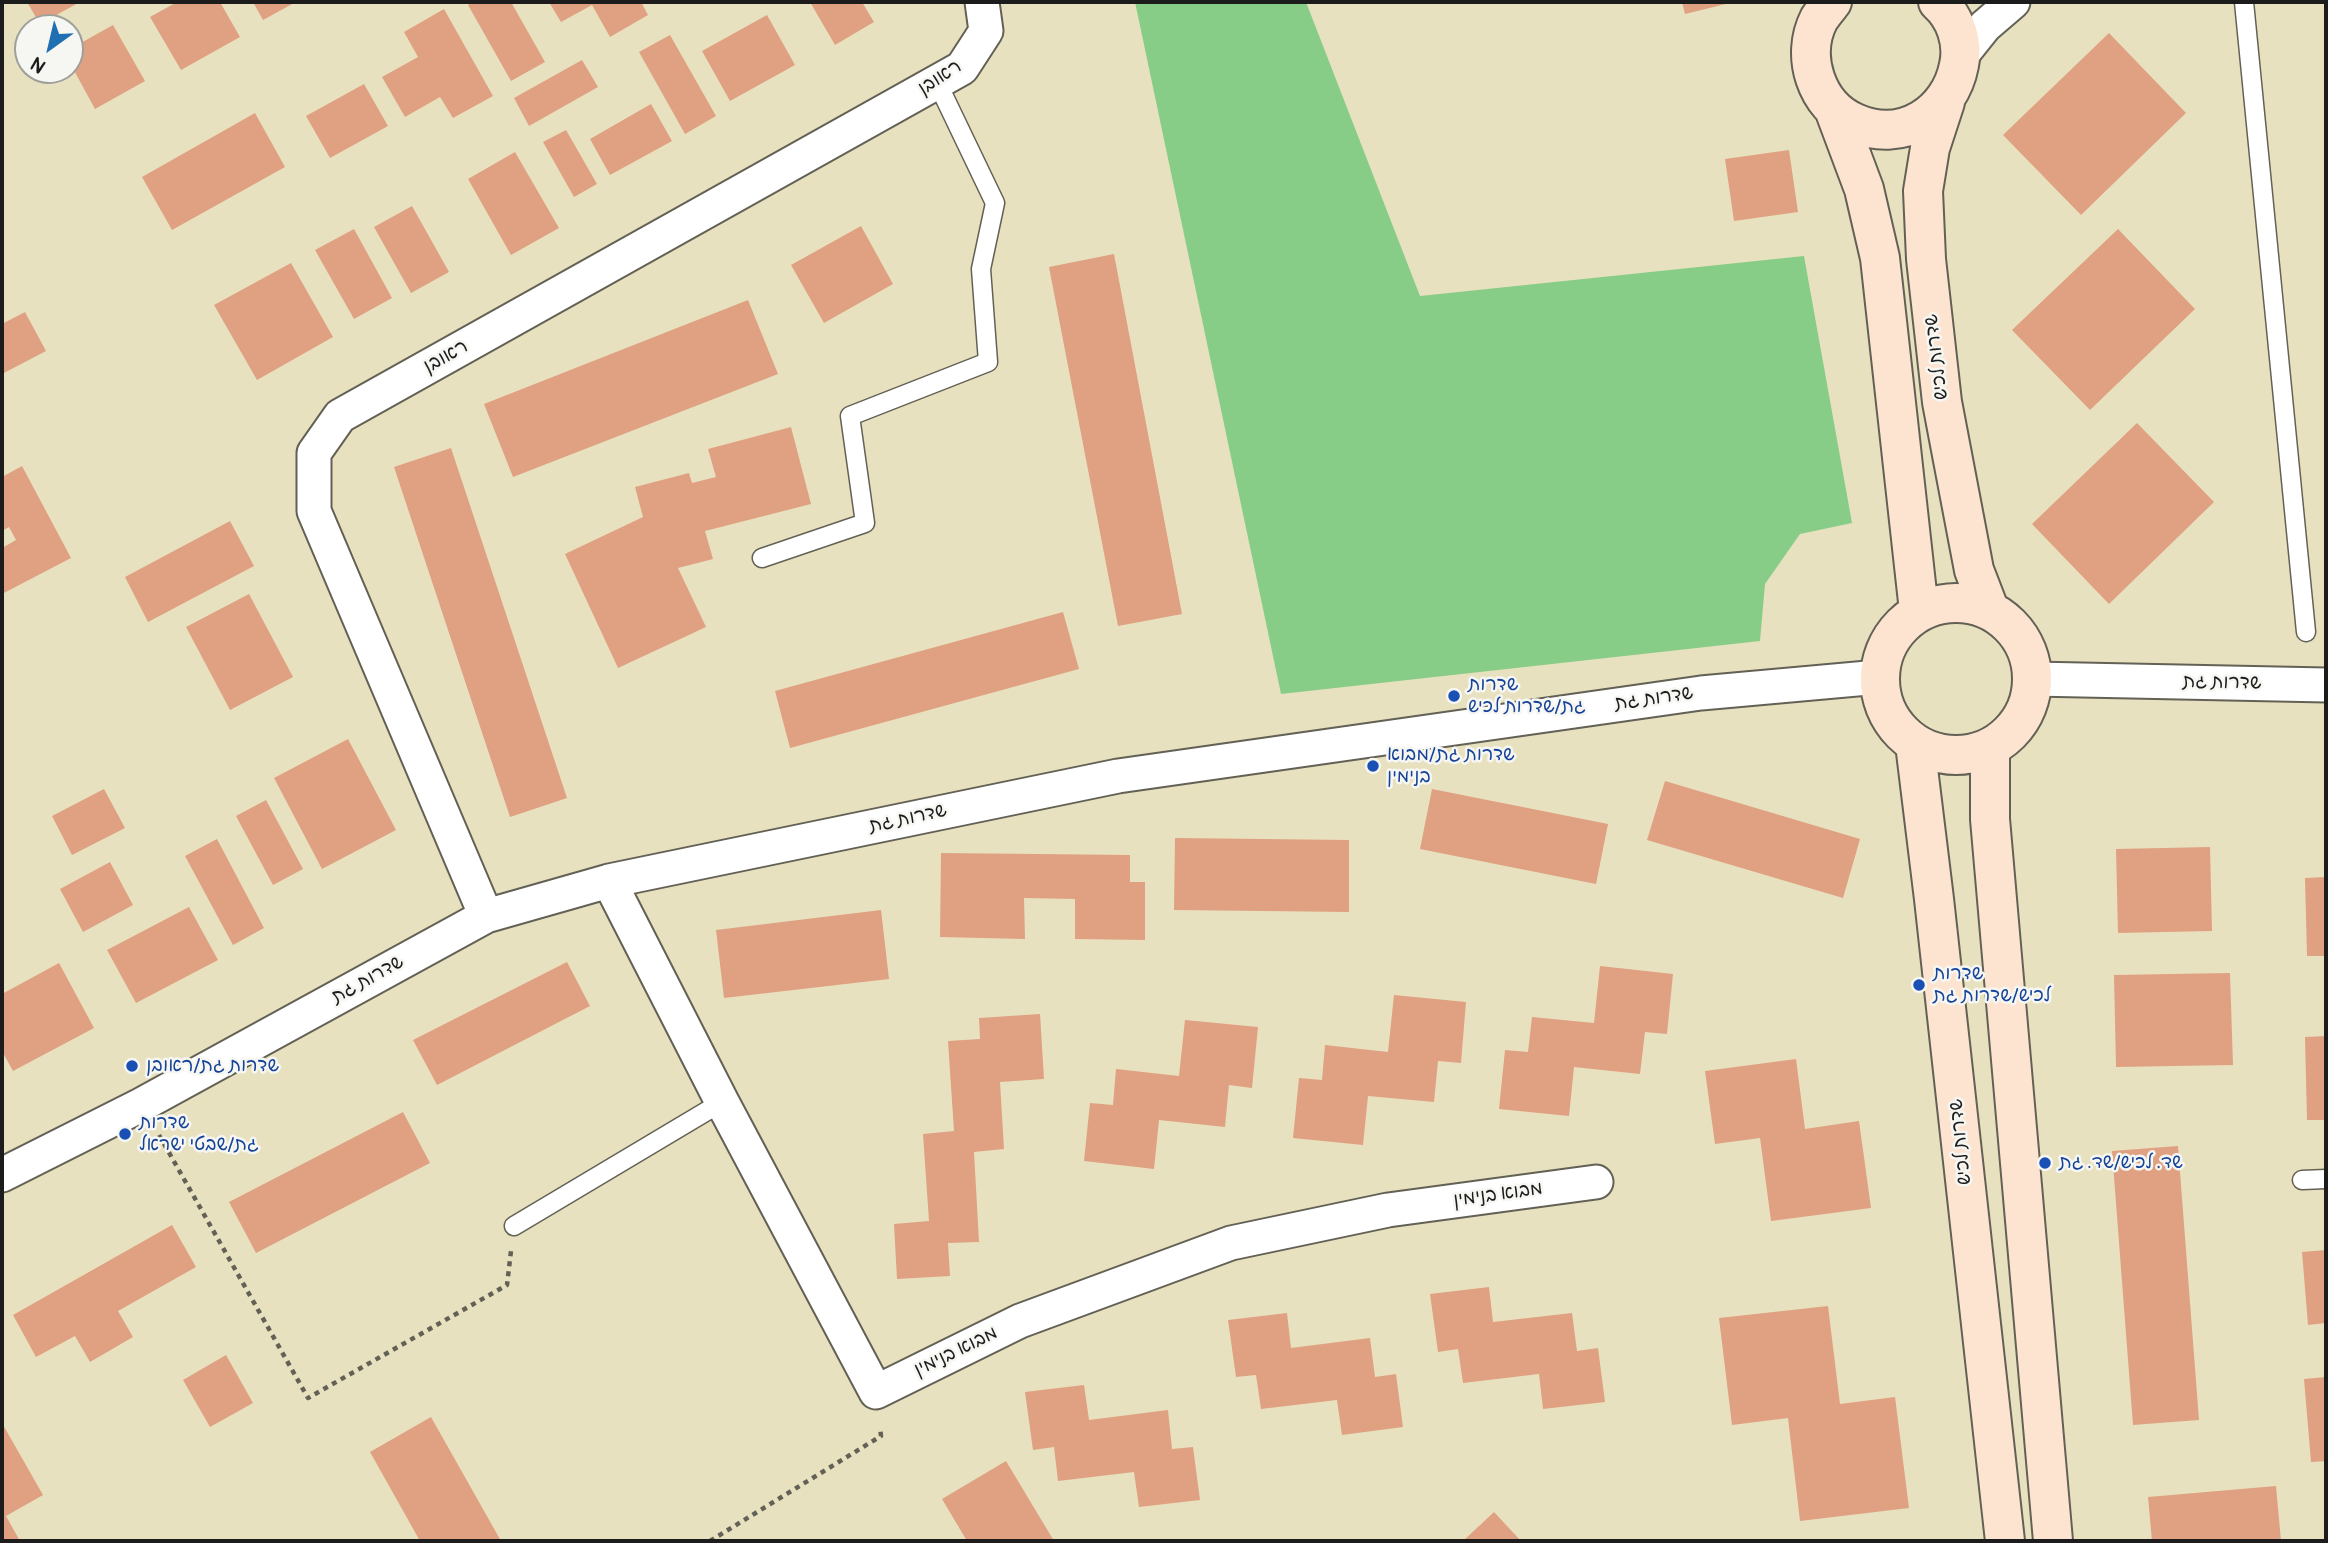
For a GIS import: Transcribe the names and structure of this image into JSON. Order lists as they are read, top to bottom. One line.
{"streets":{"main road":["שדרות לכיש"],"street":["ראובן","שדרות גת","מבוא בנימין"]},"crossings":[["ראובן","שדרות גת"],["שדרות לכיש","שדרות גת"]],"places":["שדרות גת/שדרות לכיש","שדרות גת/מבוא בנימין","שדרות לכיש/שדרות גת","שדרות גת/ראובן","שדרות גת/שבטי ישראל","שד. לכיש/שד. גת"],"north":"bottom left"}
